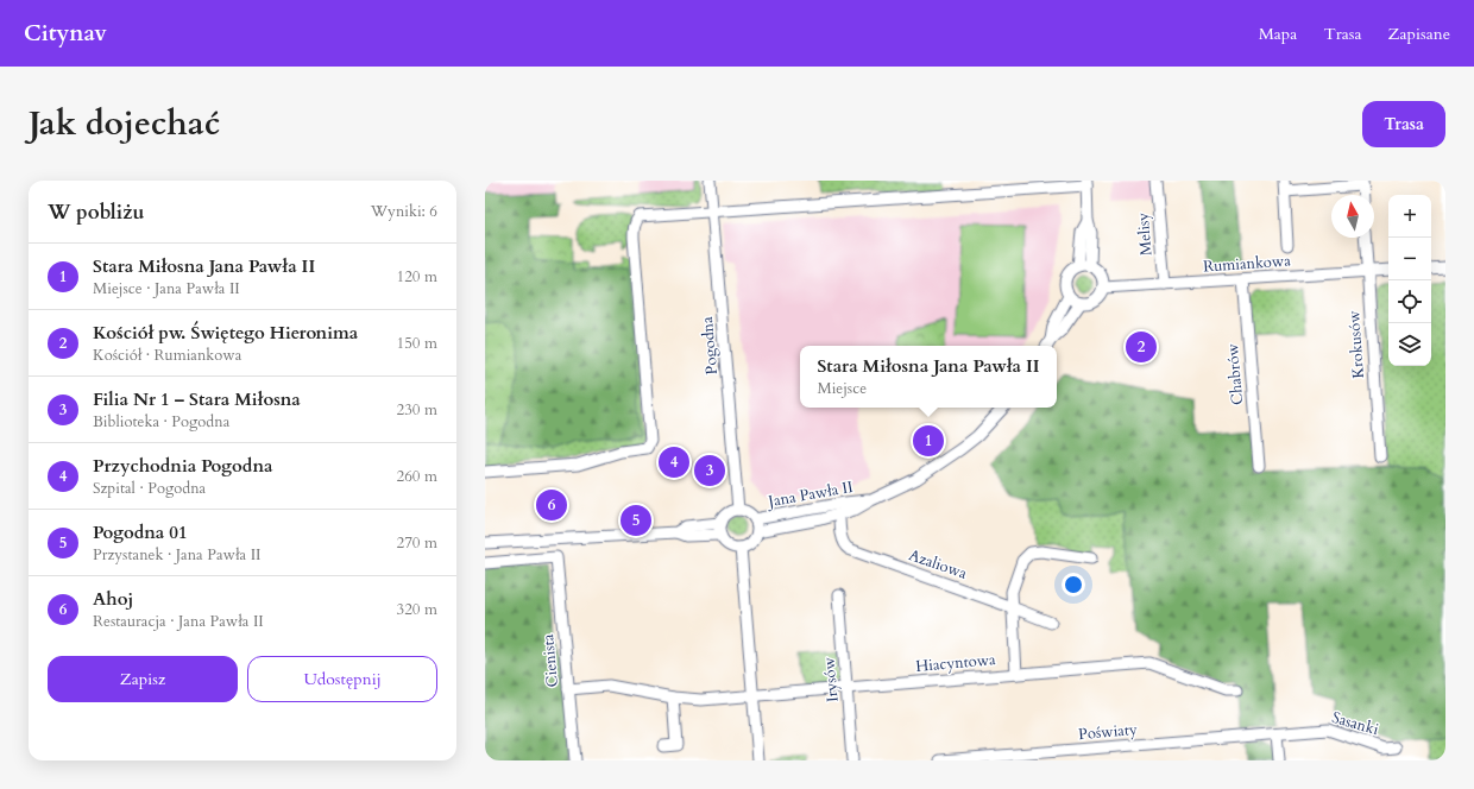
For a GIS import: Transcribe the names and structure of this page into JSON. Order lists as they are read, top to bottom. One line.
{"streets":{"street":["Melisy","Rumiankowa","Krokusów","Pogodna","Chabrów","Jana Pawła II","Azaliowa","Cienista","Hiacyntowa","Irysów","Sasanki","Poświaty"]},"crossings":[["Melisy","Rumiankowa"],["Rumiankowa","Krokusów"],["Rumiankowa","Chabrów"],["Pogodna","Jana Pawła II"],["Jana Pawła II","Azaliowa"],["Cienista","Hiacyntowa"],["Hiacyntowa","Irysów"],["Sasanki","Poświaty"]],"north":"top","page":{"header":"Citynav","nav":["Mapa","Trasa","Zapisane"],"title":"Jak dojechać","buttons":["Trasa",["Zapisz","Udostępnij"]],"heading":["W pobliżu","Wyniki: 6"],"map_buttons":["+","−"],"list":[{"mark":"1","name":"Stara Miłosna Jana Pawła II","note":"Miejsce · Jana Pawła II","value":"120 m"},{"mark":"2","name":"Kościół pw. Świętego Hieronima","note":"Kościół · Rumiankowa","value":"150 m"},{"mark":"3","name":"Filia Nr 1 – Stara Miłosna","note":"Biblioteka · Pogodna","value":"230 m"},{"mark":"4","name":"Przychodnia Pogodna","note":"Szpital · Pogodna","value":"260 m"},{"mark":"5","name":"Pogodna 01","note":"Przystanek · Jana Pawła II","value":"270 m"},{"mark":"6","name":"Ahoj","note":"Restauracja · Jana Pawła II","value":"320 m"}],"pins":["2","1","4","3","6","5"],"popup":["Stara Miłosna Jana Pawła II","Miejsce"]}}
